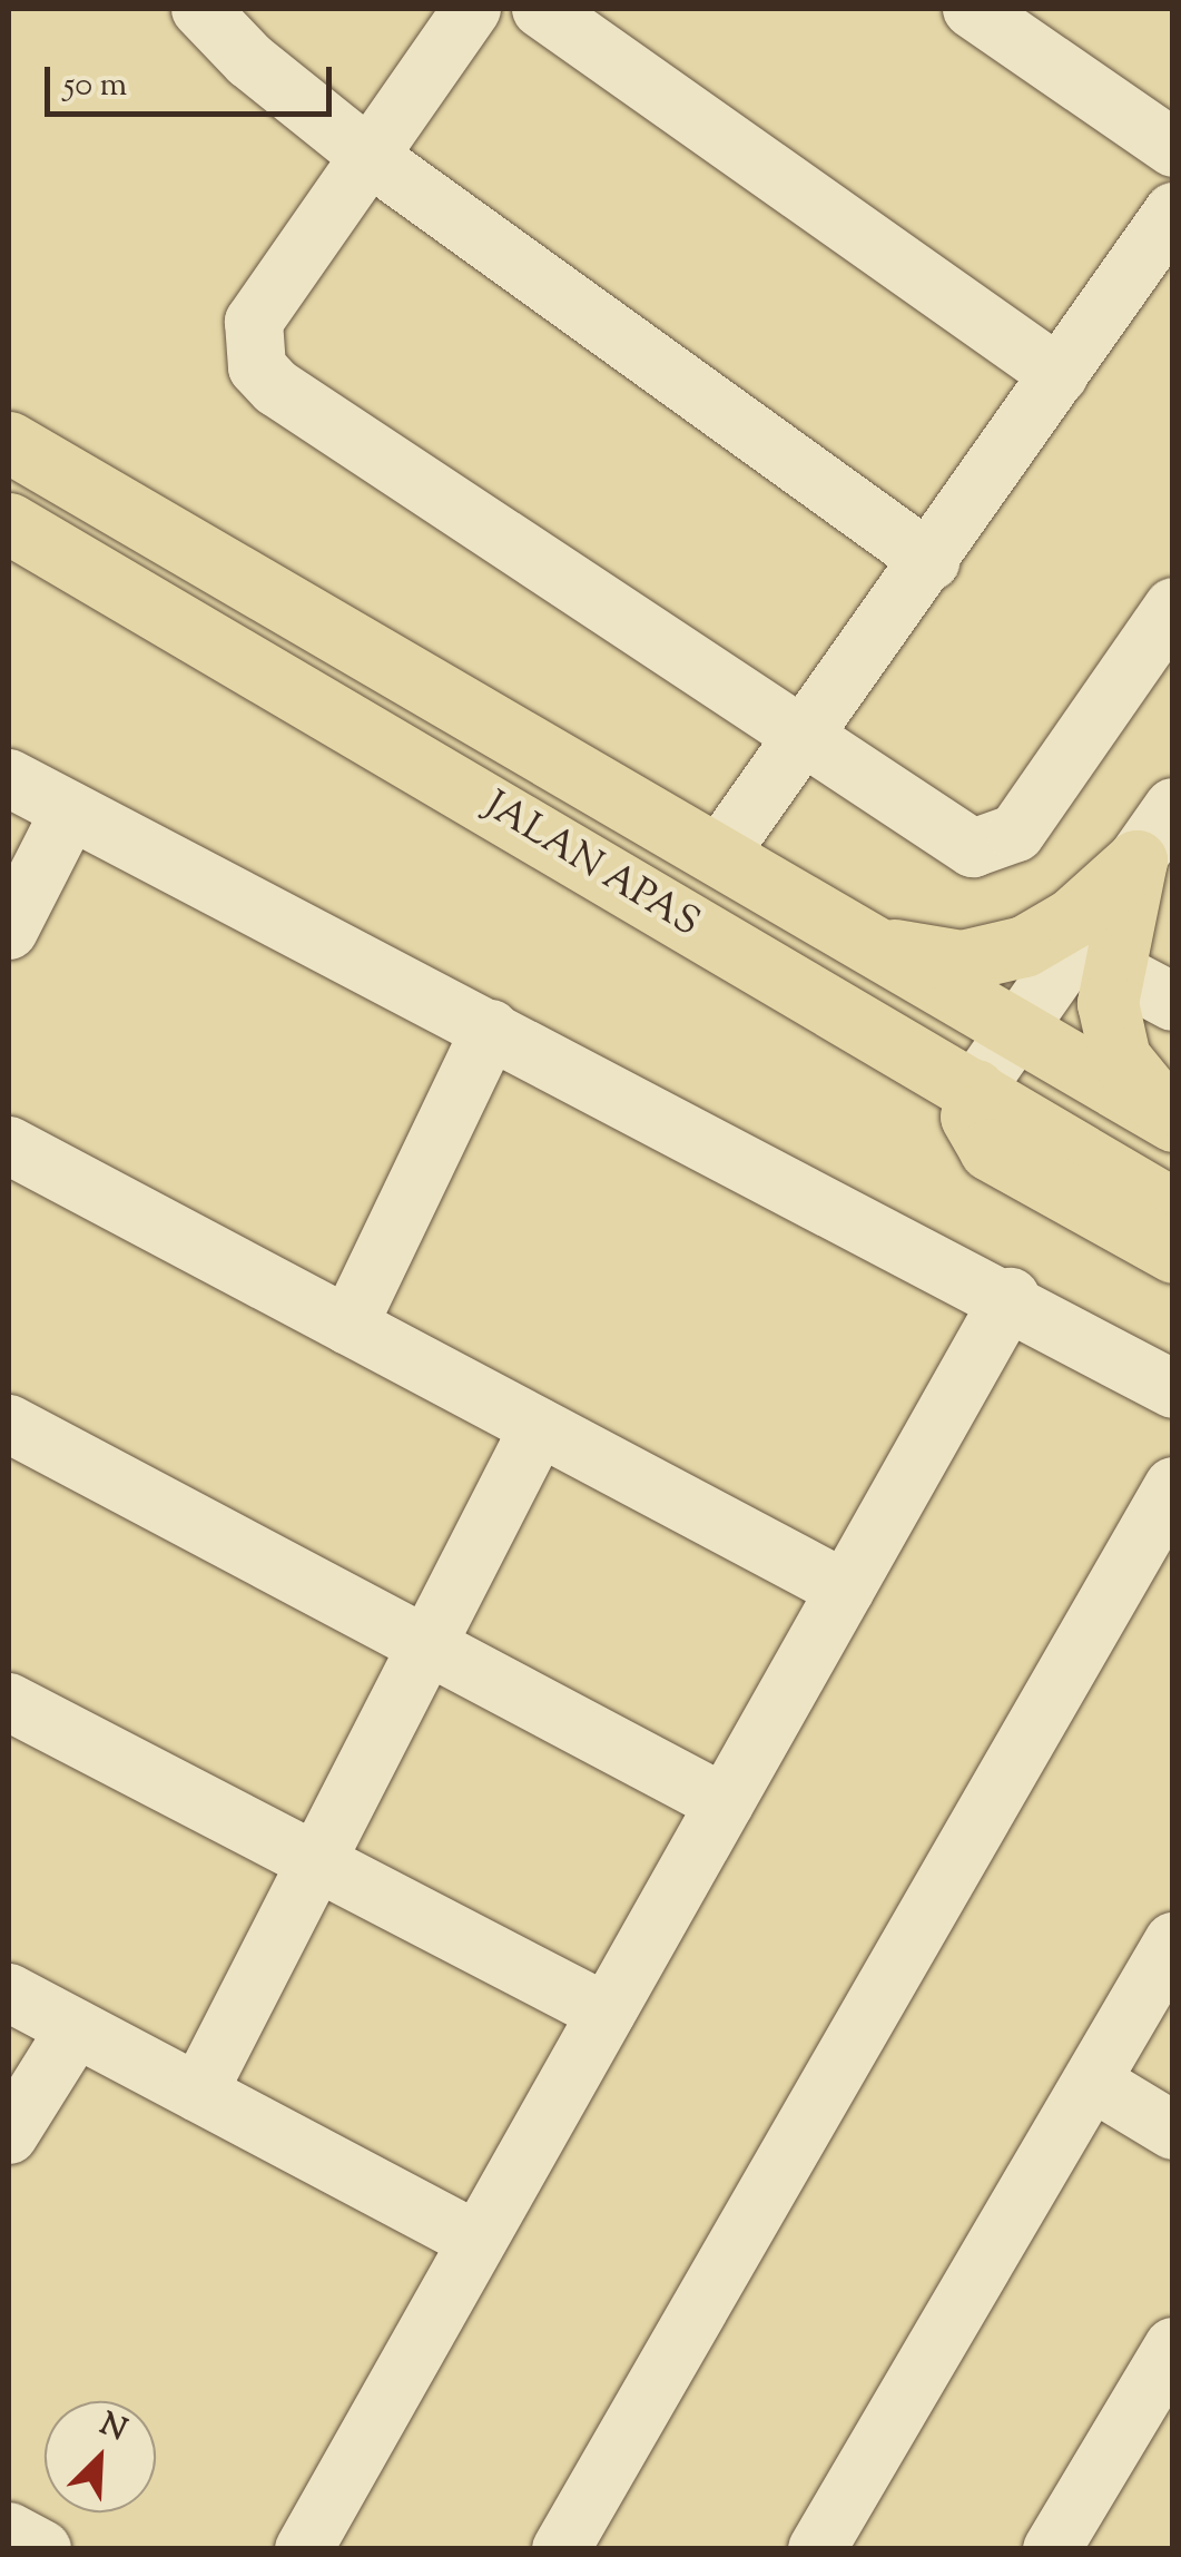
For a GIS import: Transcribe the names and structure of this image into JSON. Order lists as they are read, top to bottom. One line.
{"streets":{"highway":["JALAN APAS"]},"scale_bar":"50 m","north":"top right"}
